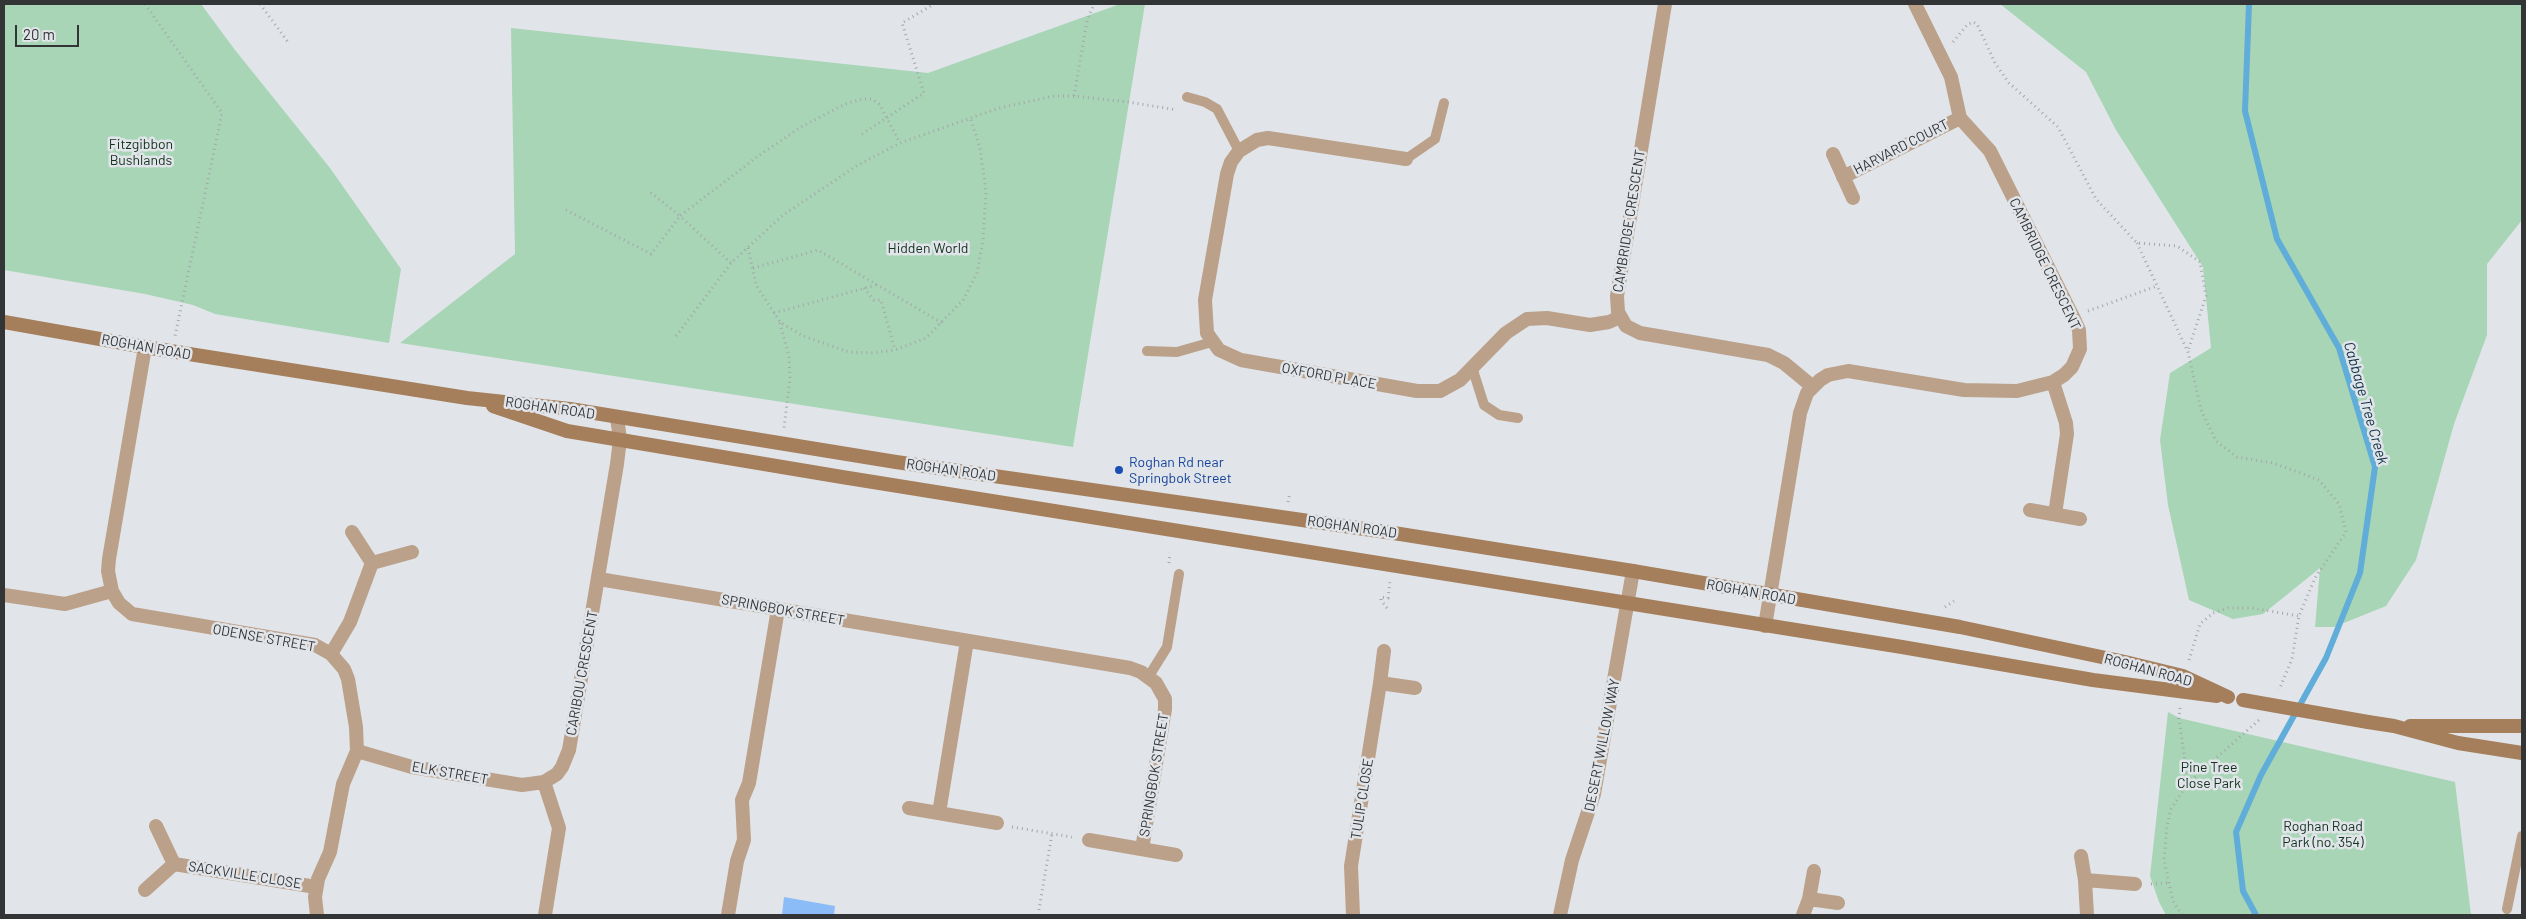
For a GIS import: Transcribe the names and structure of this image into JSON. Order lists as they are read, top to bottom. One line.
{"streets":{"main road":["ROGHAN ROAD"],"street":["HARVARD COURT","CAMBRIDGE CRESCENT","OXFORD PLACE","SPRINGBOK STREET","ODENSE STREET","CARIBOU CRESCENT","DESERT WILLOW WAY","ELK STREET","TULIP CLOSE","SACKVILLE CLOSE"]},"crossings":[["HARVARD COURT","CAMBRIDGE CRESCENT"],["CAMBRIDGE CRESCENT","ROGHAN ROAD"],["CAMBRIDGE CRESCENT","OXFORD PLACE"],["ROGHAN ROAD","ODENSE STREET"],["ROGHAN ROAD","CARIBOU CRESCENT"],["ROGHAN ROAD","DESERT WILLOW WAY"],["SPRINGBOK STREET","CARIBOU CRESCENT"],["ODENSE STREET","ELK STREET"],["ODENSE STREET","SACKVILLE CLOSE"],["CARIBOU CRESCENT","ELK STREET"]],"water":["Cabbage Tree Creek"],"parks":["Fitzgibbon Bushlands","Hidden World","Pine Tree Close Park","Roghan Road Park (no. 354)"],"places":["Roghan Rd near Springbok Street"],"scale_bar":"20 m"}
